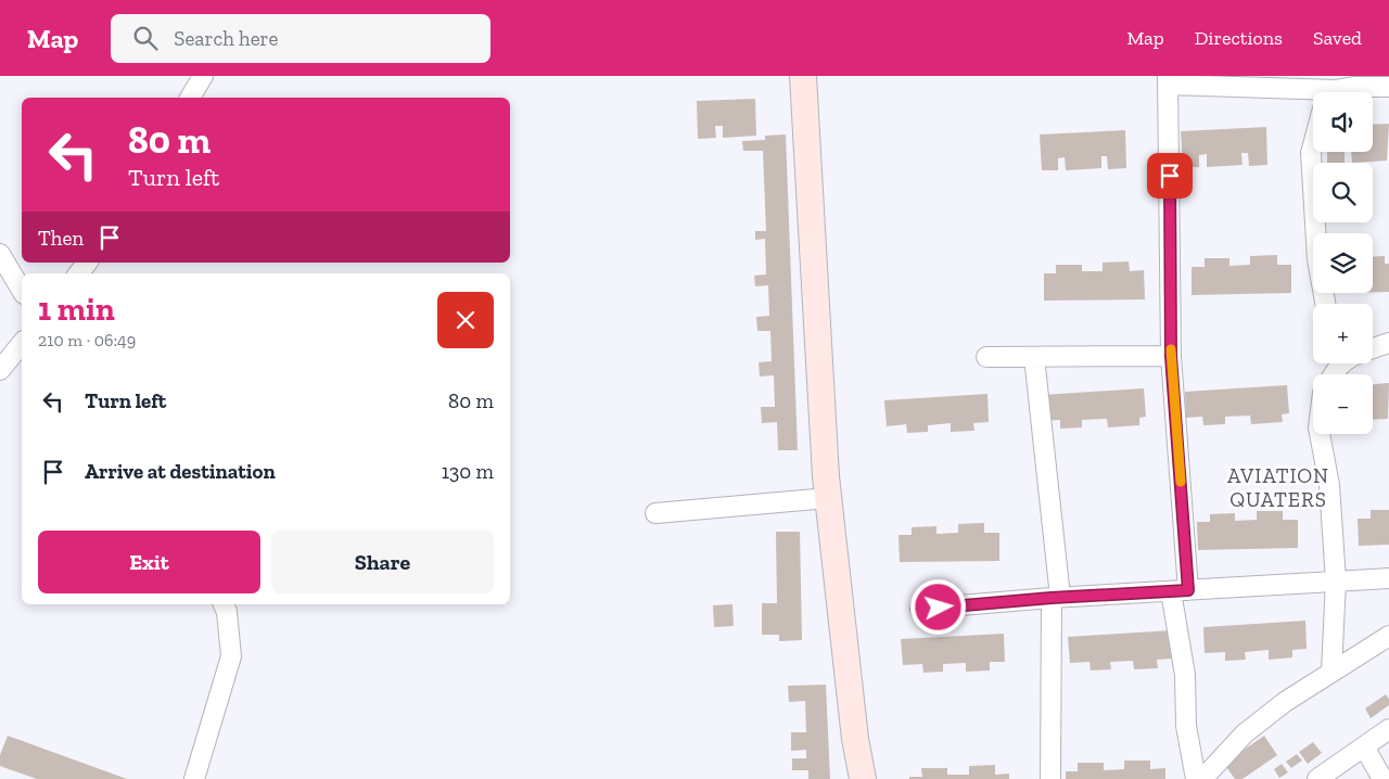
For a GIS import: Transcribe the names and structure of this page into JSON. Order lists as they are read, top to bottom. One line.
{"districts":["AVIATION QUATERS"],"page":{"header":"Map","search":"Search here","nav":["Map","Directions","Saved"],"map_buttons":["+","−"],"turn":["80 m","Turn left"],"then":"Then","heading":["1 min","210 m · 06:49"],"list":[{"name":"Turn left","value":"80 m"},{"name":"Arrive at destination","value":"130 m"}],"buttons":["Exit","Share"]}}
